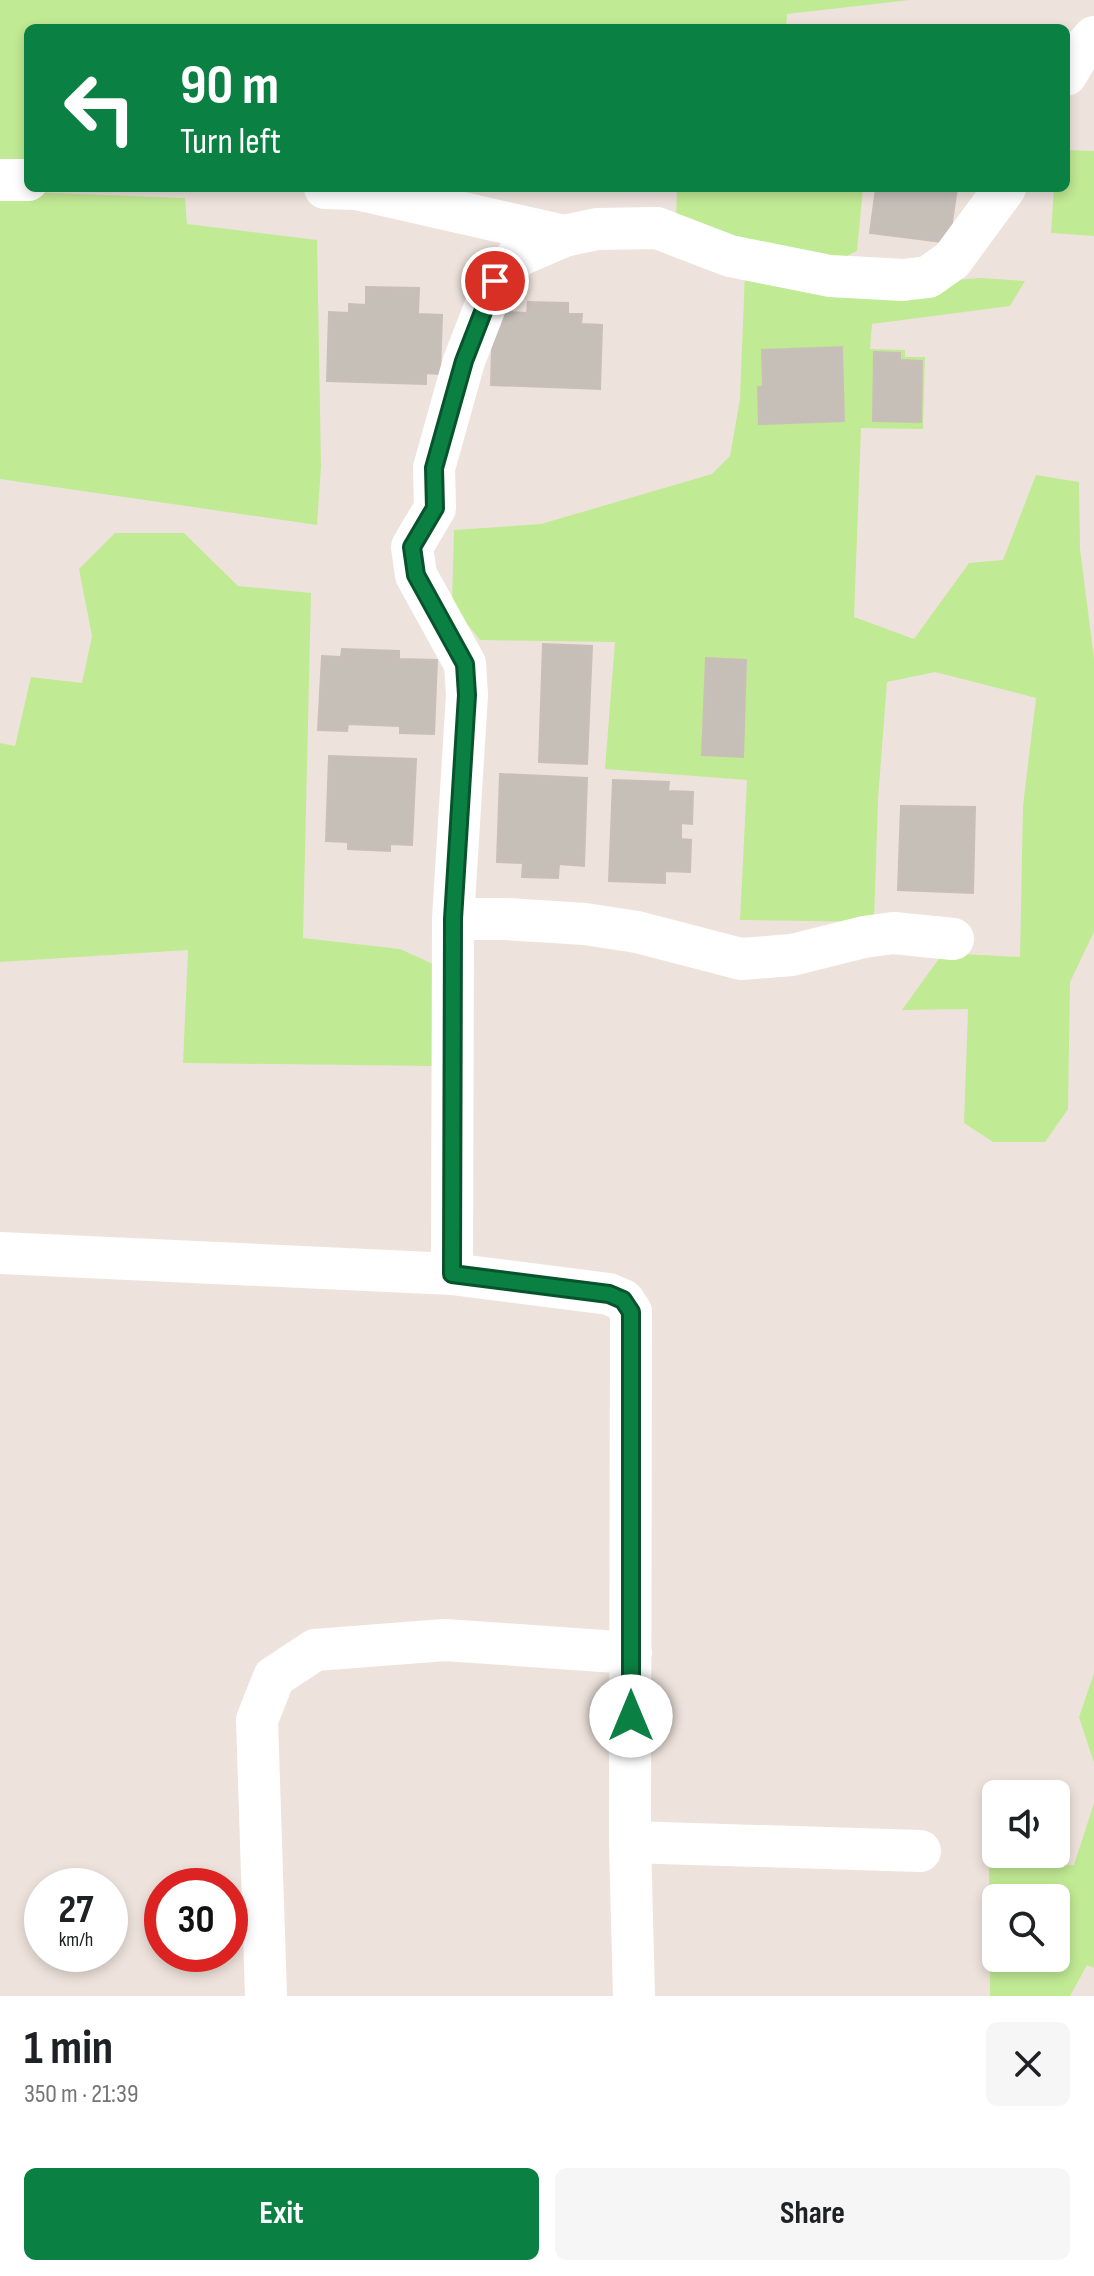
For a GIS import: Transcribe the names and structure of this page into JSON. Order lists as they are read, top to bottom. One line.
{"page":{"turn":["90 m","Turn left"],"speed":"27 km/h","limit":"30","heading":["1 min","350 m · 21:39"],"buttons":["Exit","Share"]}}
